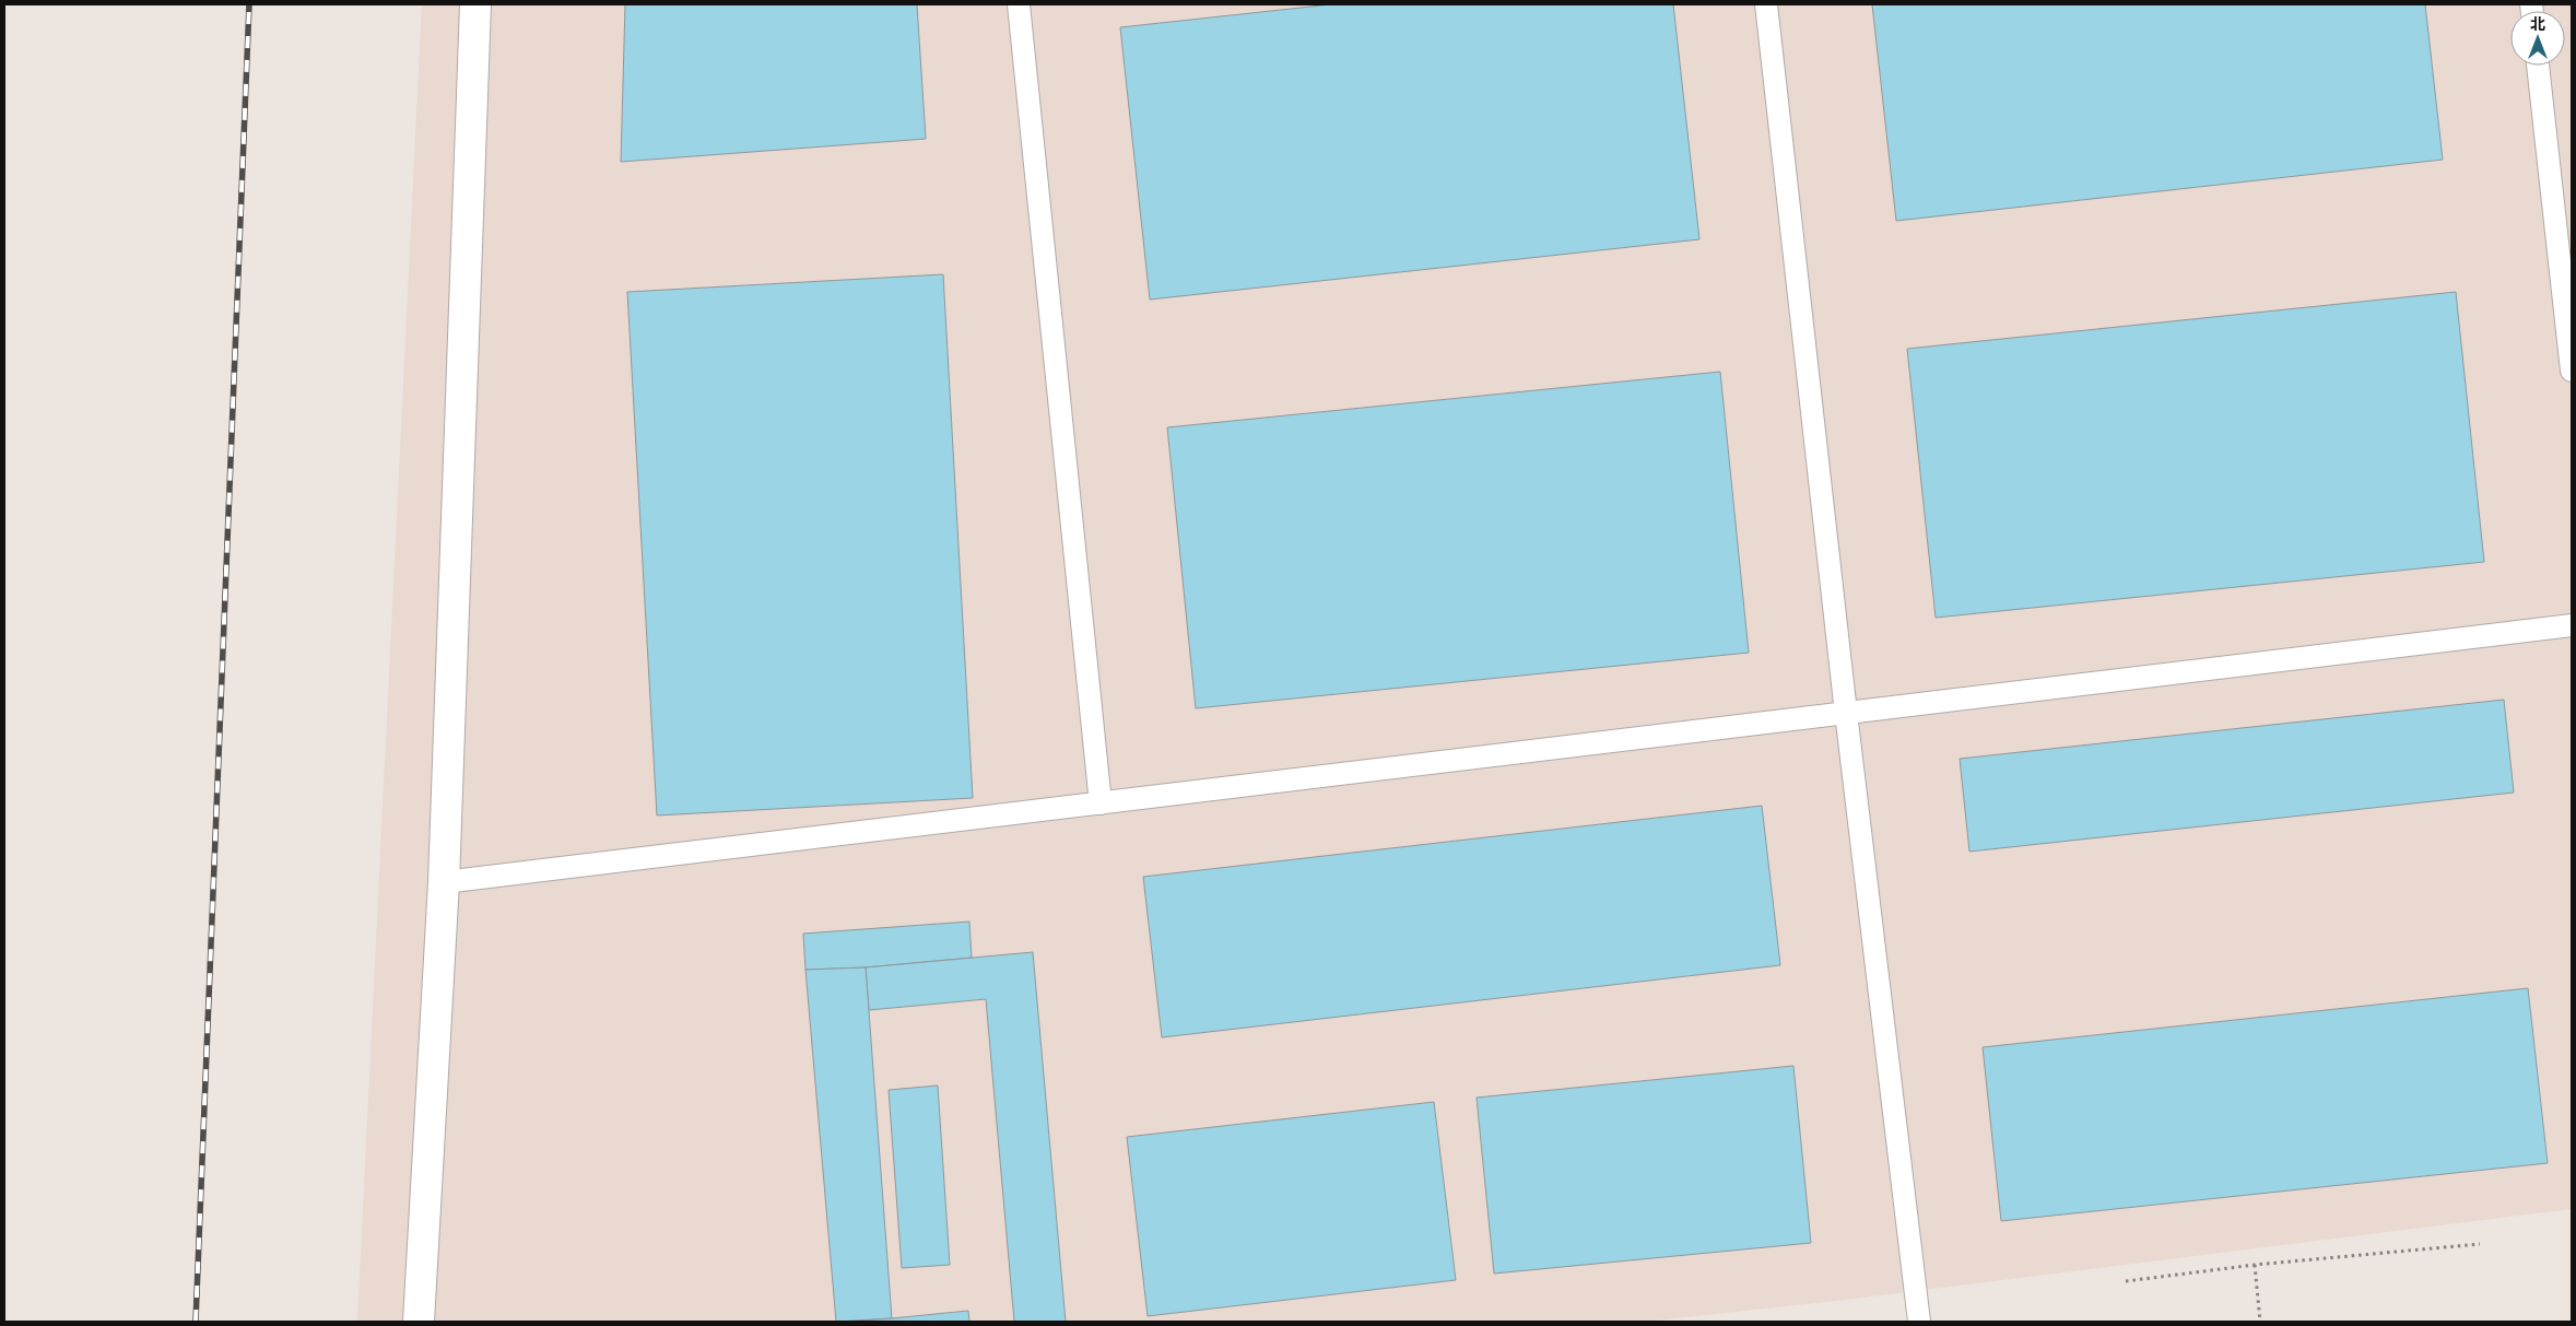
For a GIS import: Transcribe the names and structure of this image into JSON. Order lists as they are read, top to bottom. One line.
{"north":"top"}
